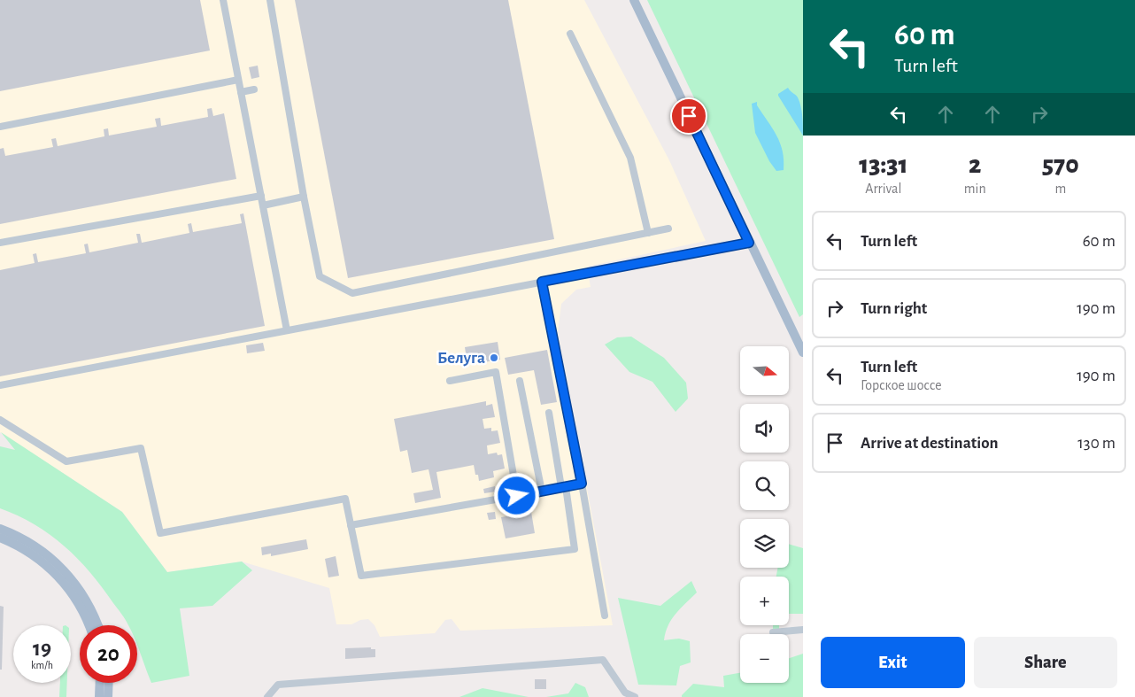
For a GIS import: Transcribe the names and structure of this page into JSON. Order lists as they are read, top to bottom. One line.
{"places":["Белуга"],"north":"right","page":{"turn":["60 m","Turn left"],"eta":["13:31","Arrival","2","min","570","m"],"list":[{"name":"Turn left","value":"60 m"},{"name":"Turn right","value":"190 m"},{"name":"Turn left","note":"Горское шоссе","value":"190 m"},{"name":"Arrive at destination","value":"130 m"}],"map_buttons":["+","−"],"speed":"19 km/h","limit":"20","buttons":["Exit","Share"]}}
